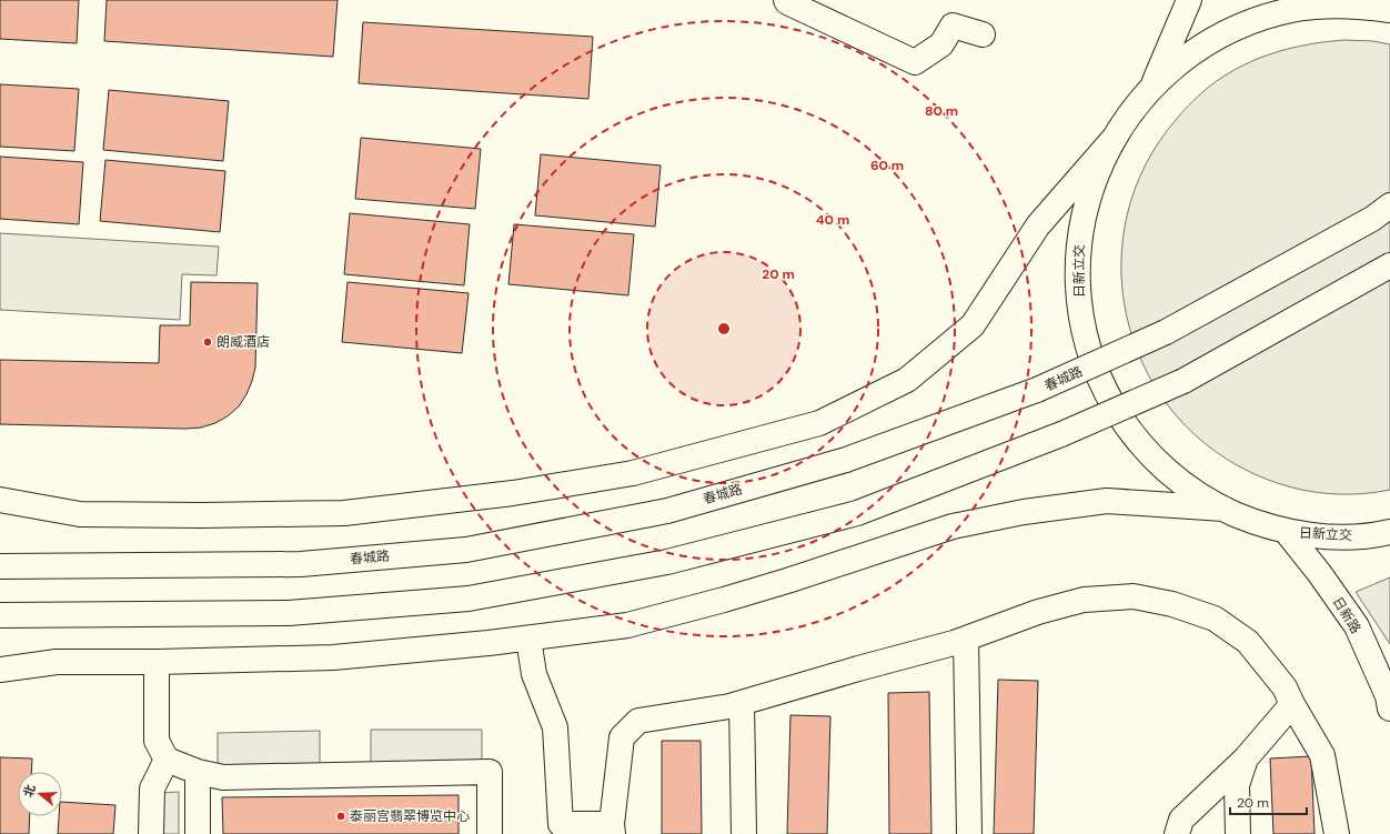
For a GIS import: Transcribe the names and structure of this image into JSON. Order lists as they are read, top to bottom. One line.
{"streets":{"main road":["日新立交","春城路","日新路"]},"crossings":[["日新立交","日新路"]],"places":["朗威酒店","泰丽宫翡翠博览中心"],"scale_bar":"20 m","north":"left","rings":["80 m","60 m","40 m","20 m"]}
